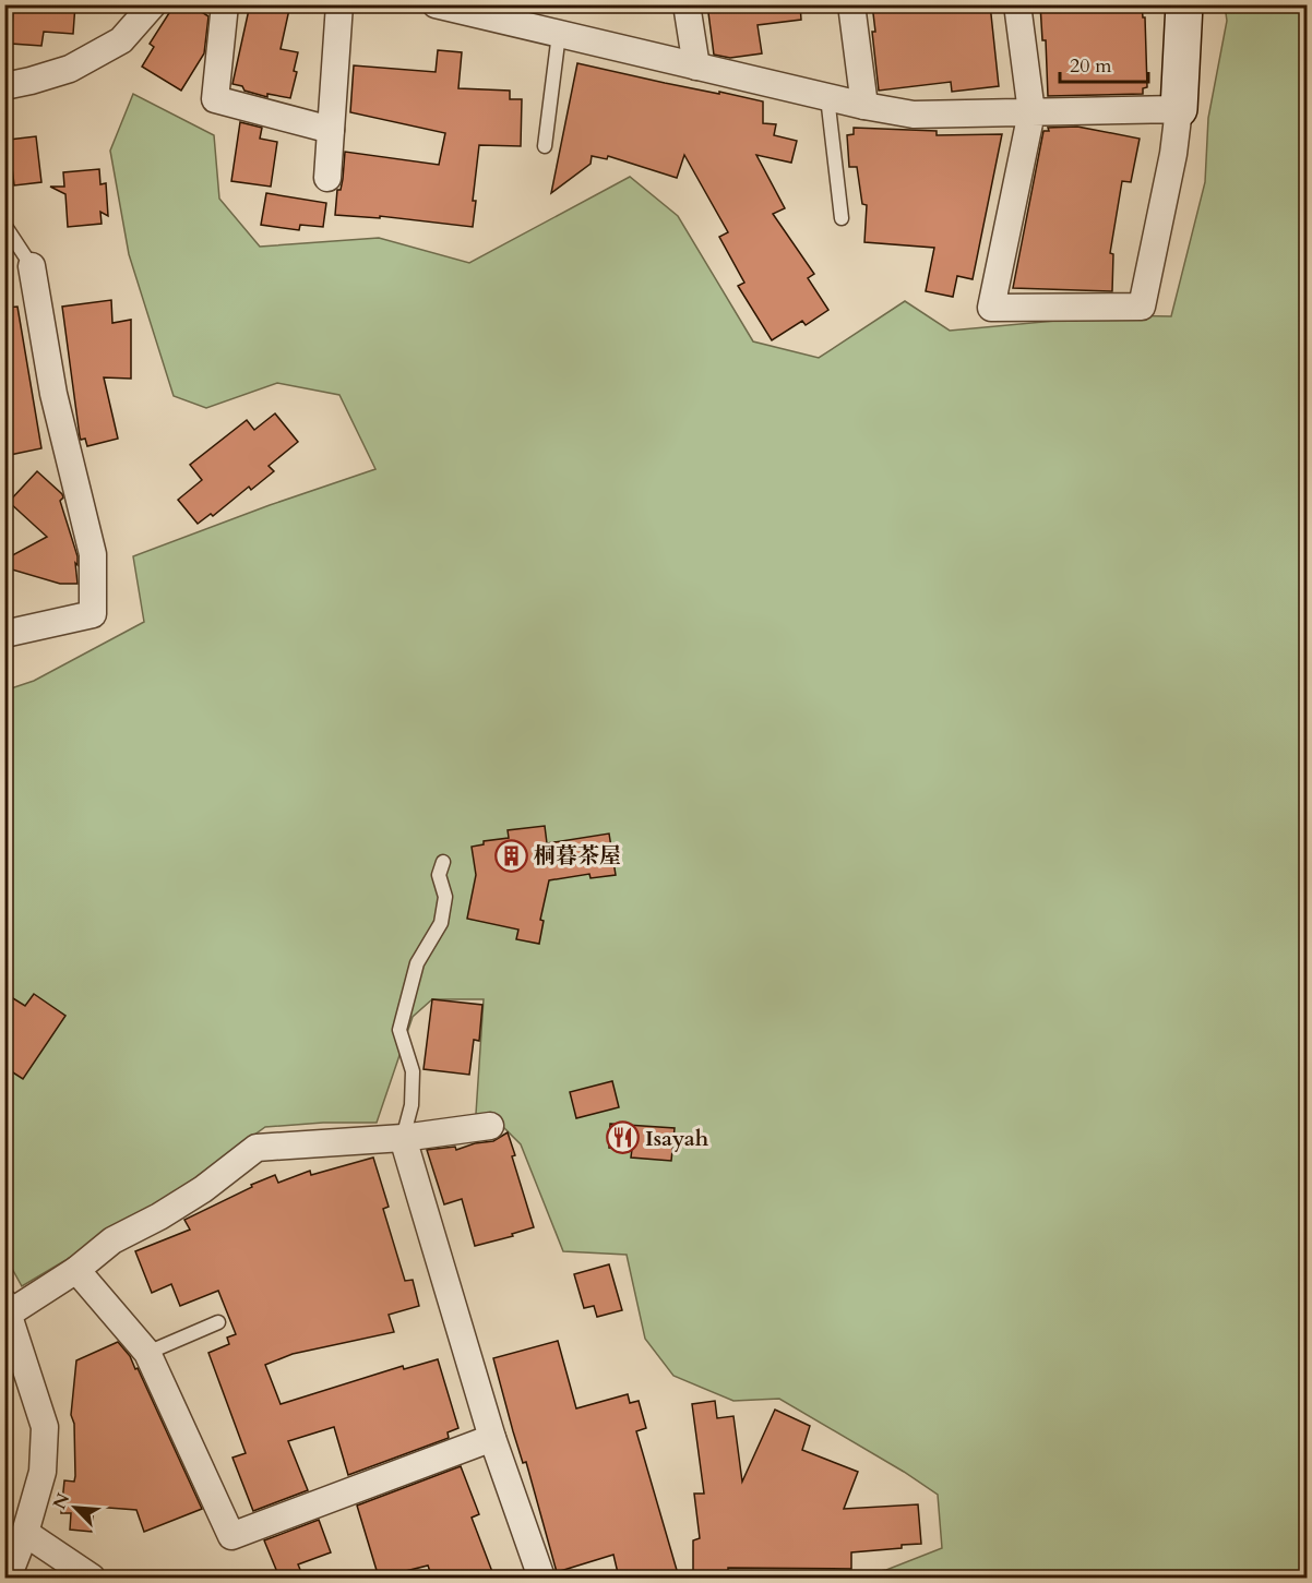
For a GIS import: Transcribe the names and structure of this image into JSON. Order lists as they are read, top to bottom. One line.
{"places":{"building":["桐暮茶屋"],"restaurant":["Isayah"]},"scale_bar":"20 m","north":"top left"}
